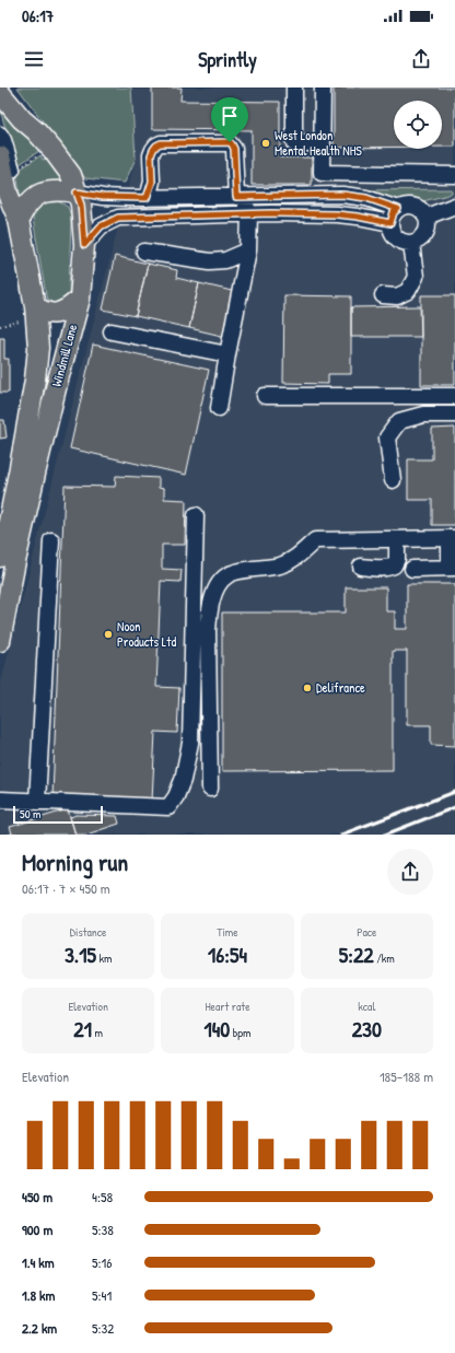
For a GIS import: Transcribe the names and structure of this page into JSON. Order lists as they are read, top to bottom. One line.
{"streets":{"main road":["Windmill Lane"]},"places":["West London Mental Health NHS","Noon Products Ltd","Delifrance"],"scale_bar":"50 m","page":{"status":"06:17","header":"Sprintly","scale":"50 m","heading":["Morning run","06:17 · 7 × 450 m"],"stats":[["Distance","3.15 km"],["Time","16:54"],["Pace","5:22 /km"],["Elevation","21 m"],["Heart rate","140 bpm"],["kcal","230"]],"chart":["Elevation","185–188 m"],"list":[{"name":"450 m","note":"4:58"},{"name":"900 m","note":"5:38"},{"name":"1.4 km","note":"5:16"},{"name":"1.8 km","note":"5:41"},{"name":"2.2 km","note":"5:32"}]}}
